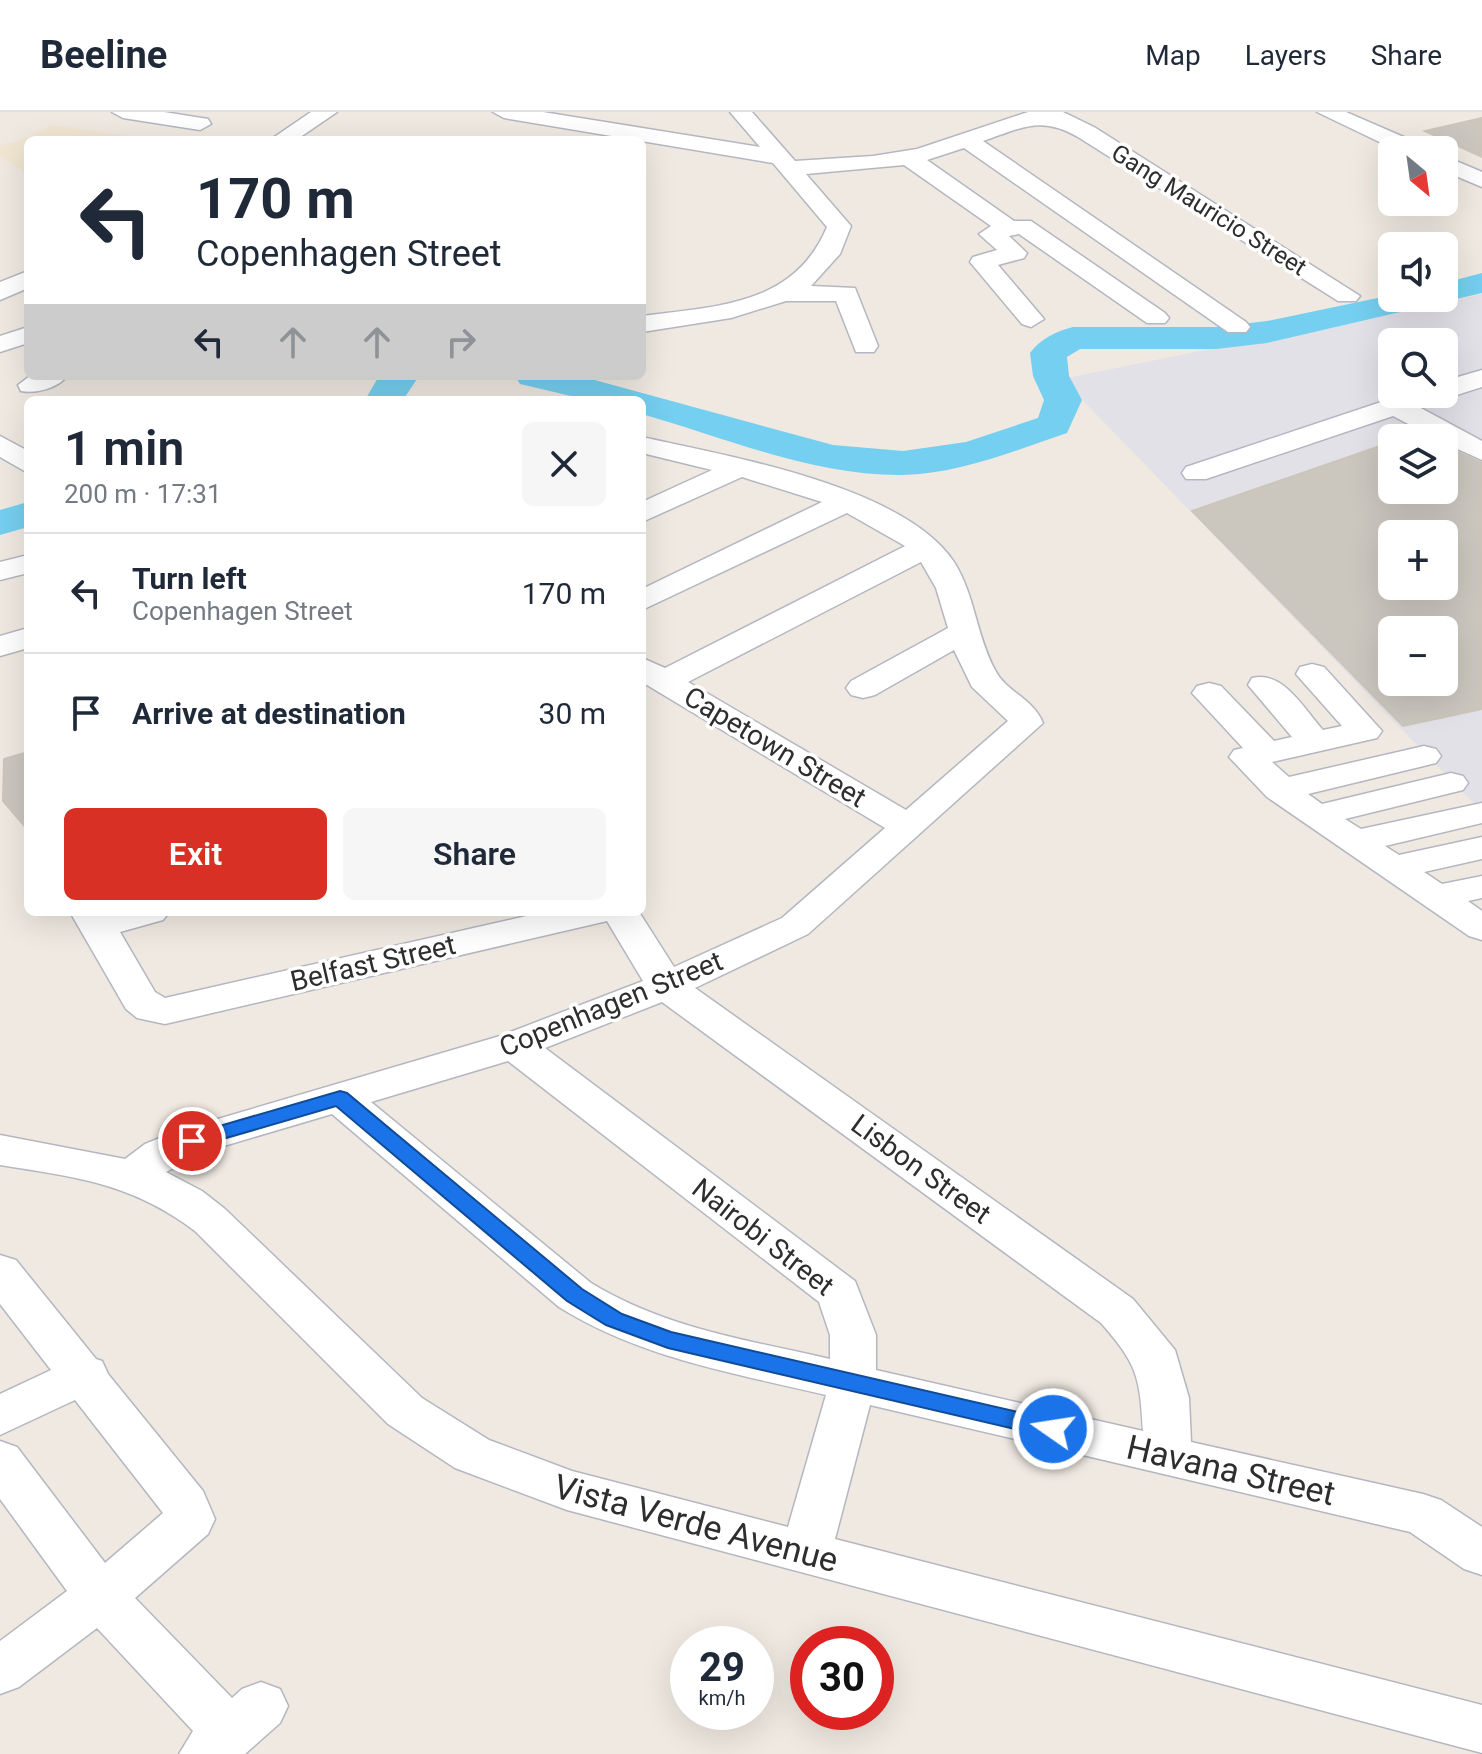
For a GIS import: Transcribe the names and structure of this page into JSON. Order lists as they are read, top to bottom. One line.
{"streets":{"street":["Gang Mauricio Street","Capetown Street","Belfast Street","Copenhagen Street","Lisbon Street","Nairobi Street","Havana Street","Vista Verde Avenue"]},"crossings":[["Capetown Street","Copenhagen Street"],["Copenhagen Street","Lisbon Street"],["Copenhagen Street","Nairobi Street"],["Copenhagen Street","Havana Street"],["Copenhagen Street","Vista Verde Avenue"],["Lisbon Street","Havana Street"],["Nairobi Street","Havana Street"],["Nairobi Street","Vista Verde Avenue"]],"north":"bottom right","page":{"header":"Beeline","nav":["Map","Layers","Share"],"map_buttons":["+","−"],"turn":["170 m","Copenhagen Street"],"heading":["1 min","200 m · 17:31"],"list":[{"name":"Turn left","note":"Copenhagen Street","value":"170 m"},{"name":"Arrive at destination","value":"30 m"}],"buttons":["Exit","Share"],"speed":"29 km/h","limit":"30"}}
